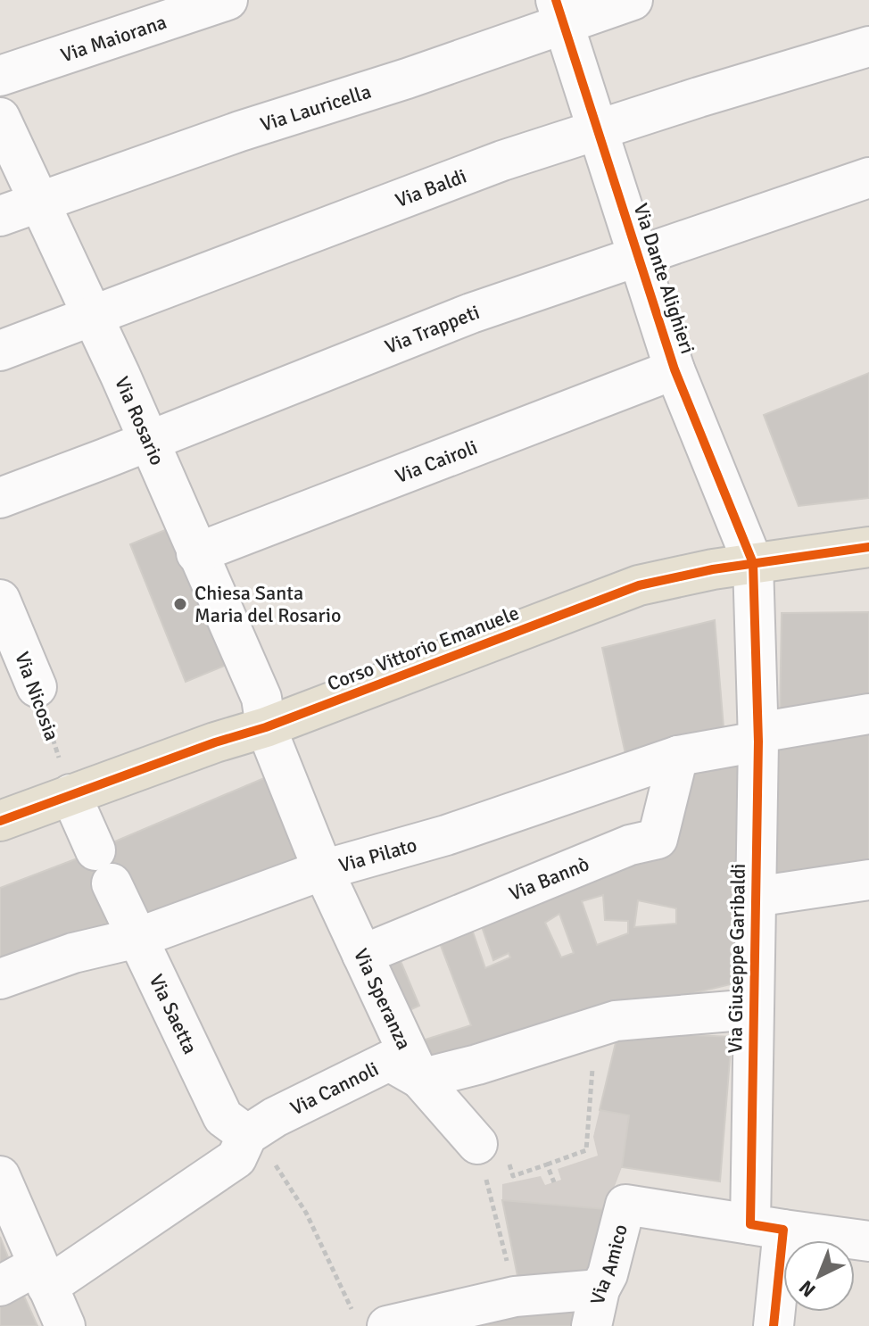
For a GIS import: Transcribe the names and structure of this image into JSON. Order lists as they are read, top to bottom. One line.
{"streets":{"main road":["Corso Vittorio Emanuele"],"street":["Via Maiorana","Via Lauricella","Via Baldi","Via Dante Alighieri","Via Trappeti","Via Rosario","Via Cairoli","Via Nicosia","Via Pilato","Via Bannò","Via Giuseppe Garibaldi","Via Speranza","Via Saetta","Via Cannoli","Via Amico"]},"crossings":[["Via Lauricella","Via Dante Alighieri"],["Via Lauricella","Via Rosario"],["Via Baldi","Via Dante Alighieri"],["Via Baldi","Via Rosario"],["Via Dante Alighieri","Via Trappeti"],["Via Dante Alighieri","Via Cairoli"],["Via Dante Alighieri","Corso Vittorio Emanuele"],["Via Dante Alighieri","Via Giuseppe Garibaldi"],["Via Trappeti","Via Rosario"],["Via Rosario","Via Cairoli"],["Via Rosario","Corso Vittorio Emanuele"],["Via Rosario","Via Speranza"],["Corso Vittorio Emanuele","Via Nicosia"],["Corso Vittorio Emanuele","Via Giuseppe Garibaldi"],["Corso Vittorio Emanuele","Via Speranza"],["Corso Vittorio Emanuele","Via Saetta"],["Via Nicosia","Via Saetta"],["Via Pilato","Via Bannò"],["Via Pilato","Via Giuseppe Garibaldi"],["Via Pilato","Via Speranza"],["Via Pilato","Via Saetta"],["Via Bannò","Via Speranza"],["Via Giuseppe Garibaldi","Via Amico"],["Via Speranza","Via Cannoli"],["Via Saetta","Via Cannoli"]],"places":["Chiesa Santa Maria del Rosario"],"north":"bottom left"}
